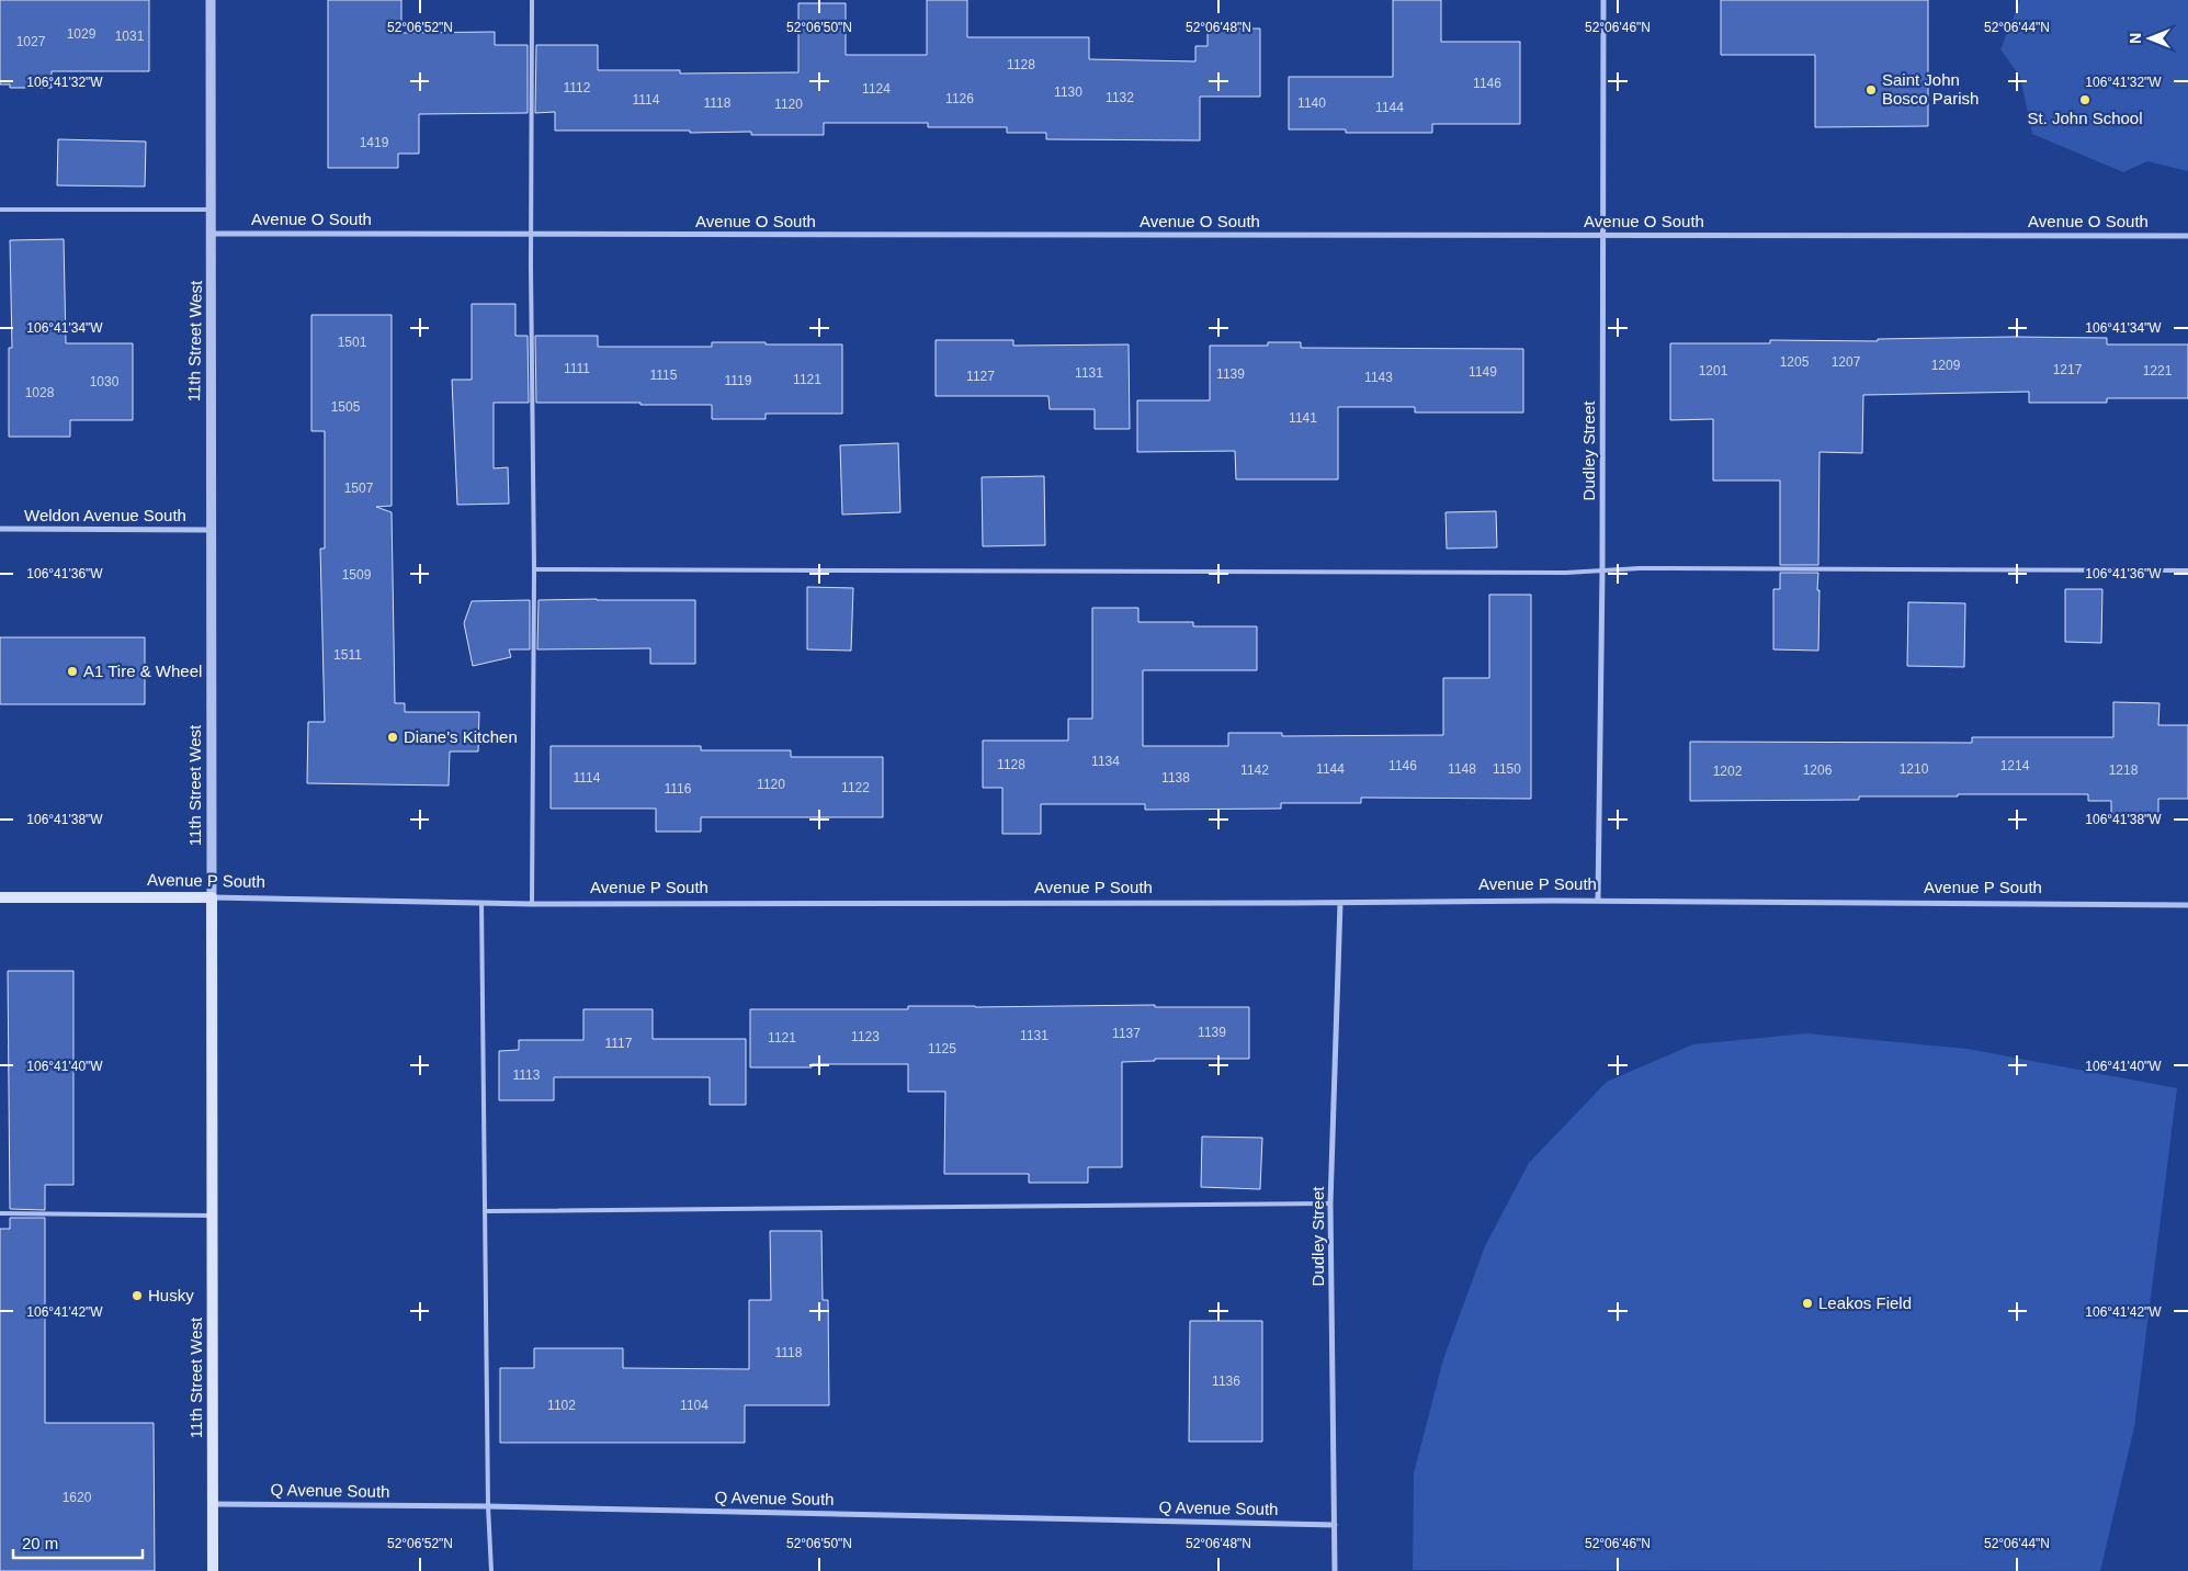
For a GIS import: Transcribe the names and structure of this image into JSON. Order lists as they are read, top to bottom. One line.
{"streets":{"main road":["11th Street West","Avenue P South"],"street":["Avenue O South","Dudley Street","Weldon Avenue South","Q Avenue South"]},"crossings":[["Avenue O South","11th Street West"],["Avenue O South","Dudley Street"],["11th Street West","Weldon Avenue South"],["11th Street West","Avenue P South"],["11th Street West","Q Avenue South"],["Dudley Street","Avenue P South"],["Dudley Street","Q Avenue South"]],"places":["Saint John Bosco Parish","St. John School","A1 Tire & Wheel","Diane's Kitchen","Husky","Leakos Field"],"house_numbers":["1029","1031","1027","1128","1146","1112","1124","1130","1132","1126","1114","1118","1140","1120","1144","1419","1501","1205","1207","1209","1111","1217","1201","1221","1149","1131","1139","1115","1127","1143","1121","1119","1030","1028","1505","1141","1507","1509","1511","1134","1128","1146","1214","1144","1148","1150","1210","1142","1206","1218","1202","1114","1138","1120","1122","1116","1139","1137","1131","1123","1121","1117","1125","1113","1118","1136","1102","1104","1620"],"scale_bar":"20 m","north":"left","coordinates":["52°06'52\"N","52°06'50\"N","52°06'48\"N","52°06'46\"N","52°06'44\"N","106°41'32\"W","106°41'34\"W","106°41'36\"W","106°41'38\"W","106°41'40\"W","106°41'42\"W"]}
